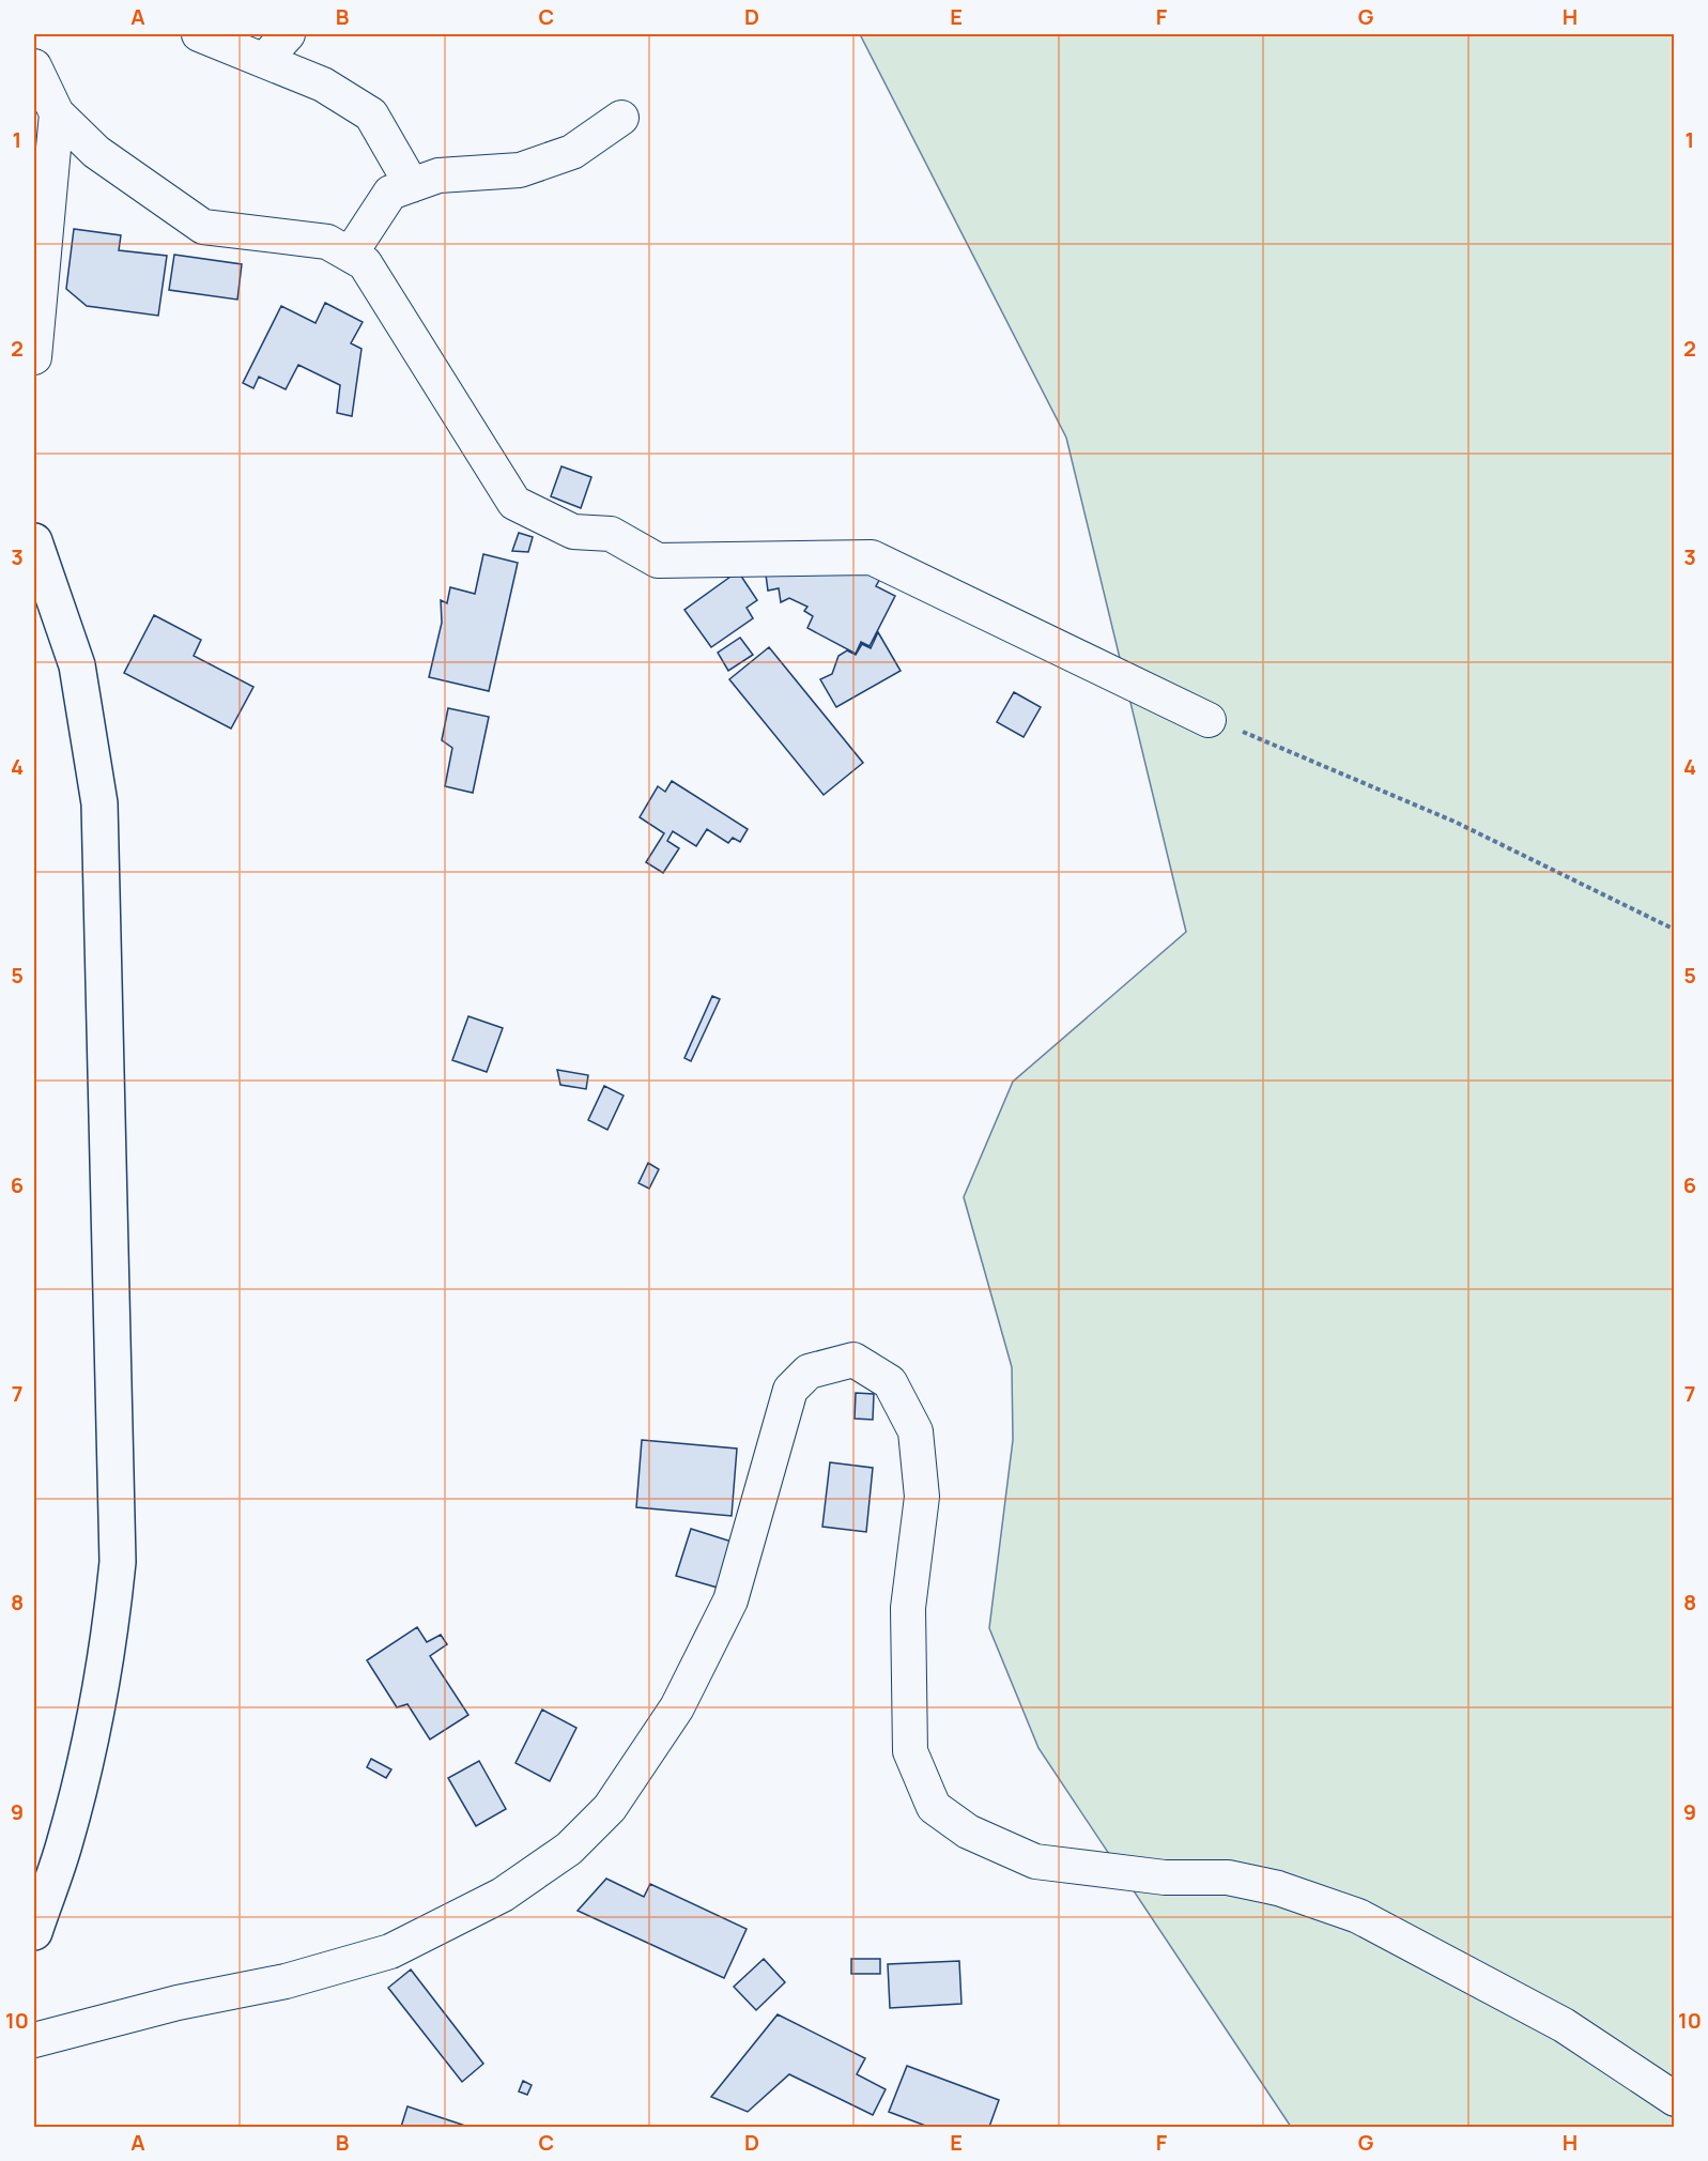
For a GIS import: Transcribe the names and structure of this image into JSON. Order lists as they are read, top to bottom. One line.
{"grid":{"columns":["A","B","C","D","E","F","G","H"],"rows":["1","2","3","4","5","6","7","8","9","10"]}}
